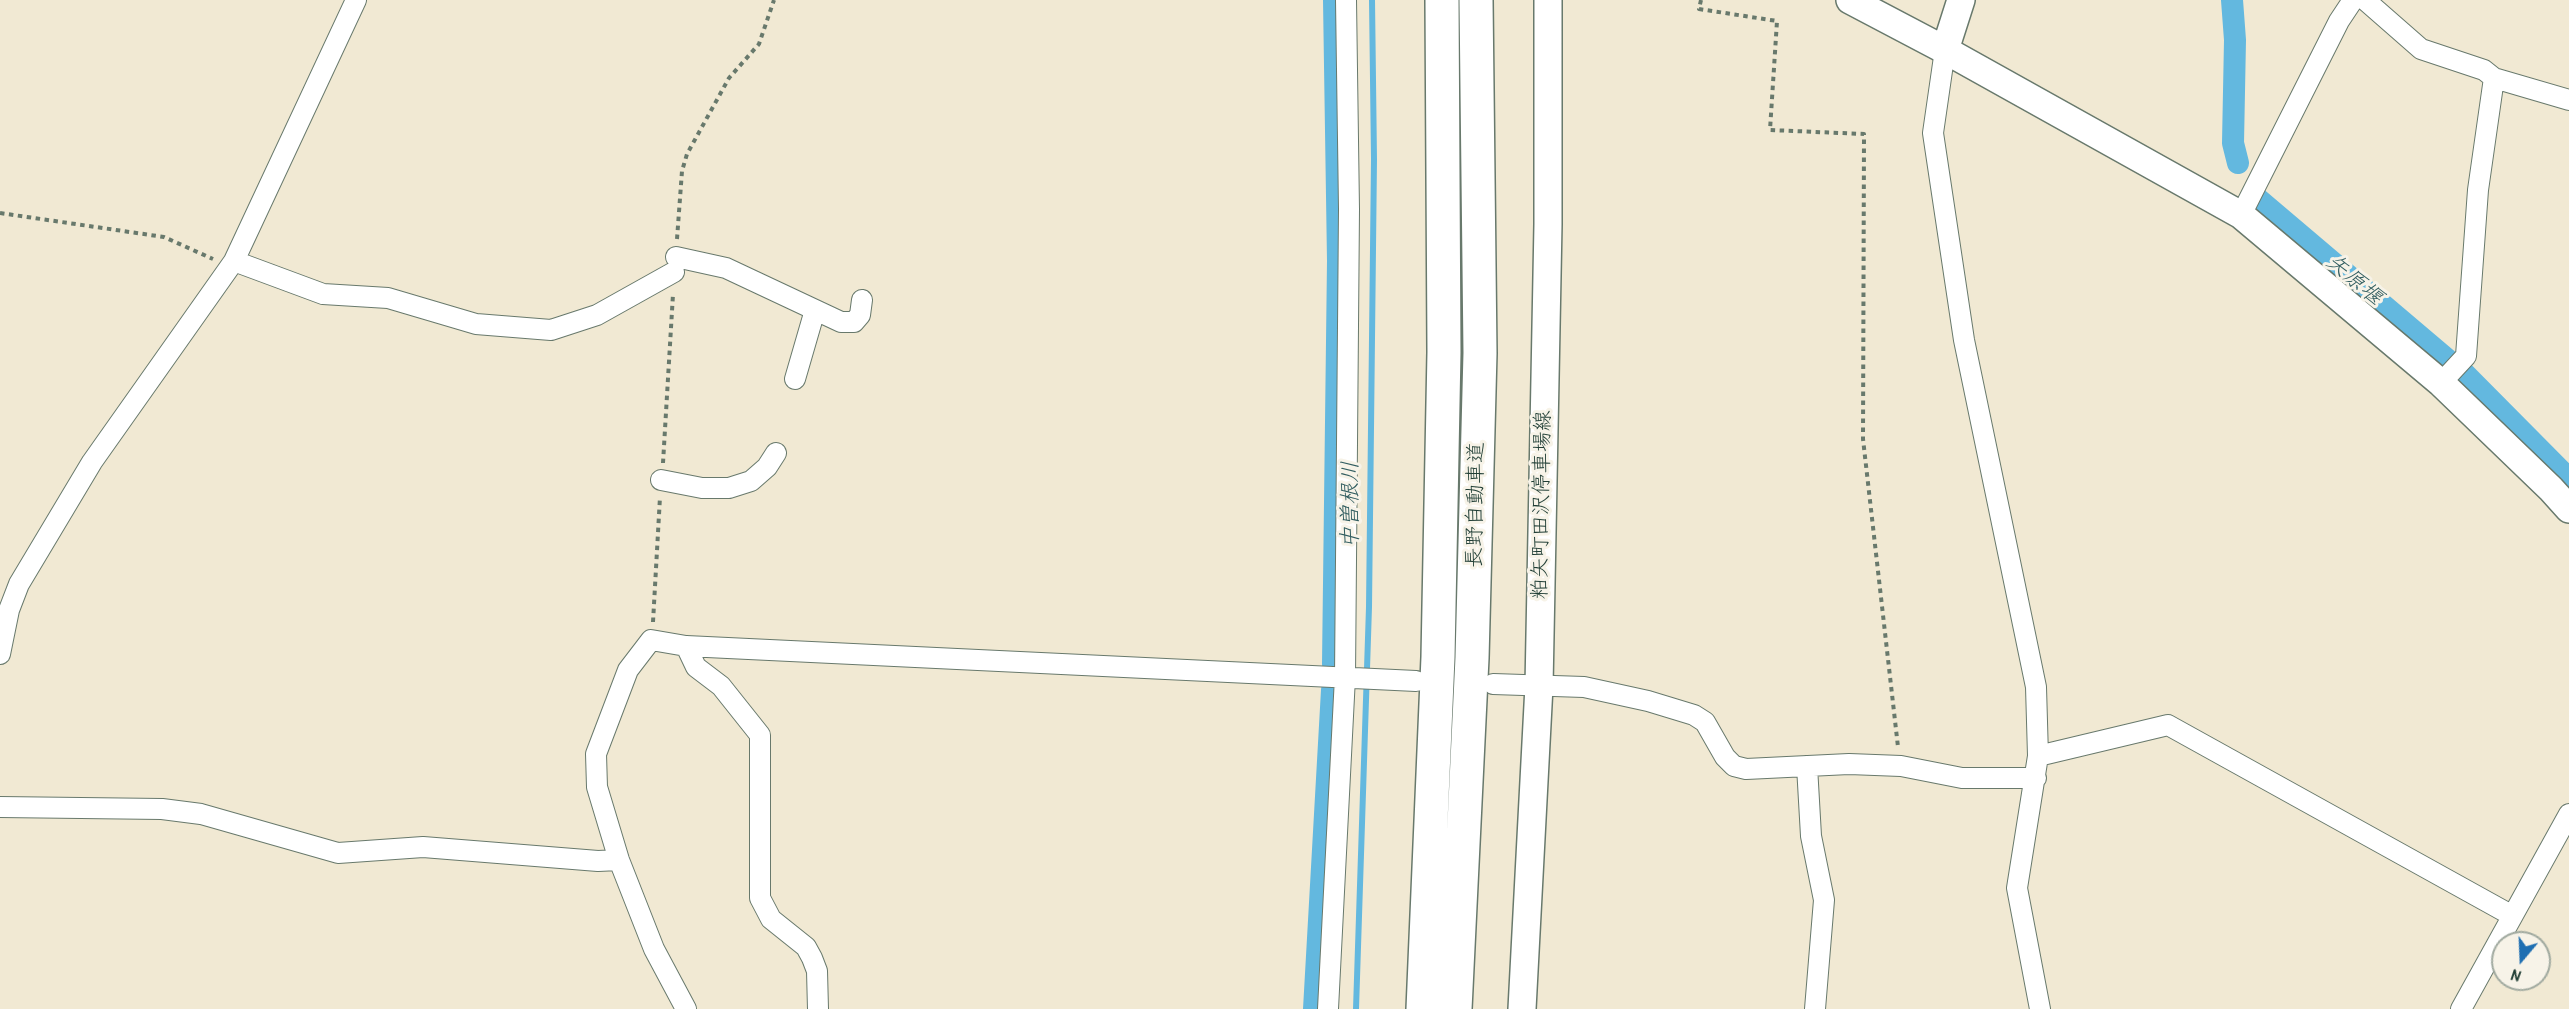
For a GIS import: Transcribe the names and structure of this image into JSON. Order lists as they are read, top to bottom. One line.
{"streets":{"highway":["長野自動車道"],"main road":["粕矢町田沢停車場線"]},"water":["矢原堰","中曽根川"],"north":"bottom"}
